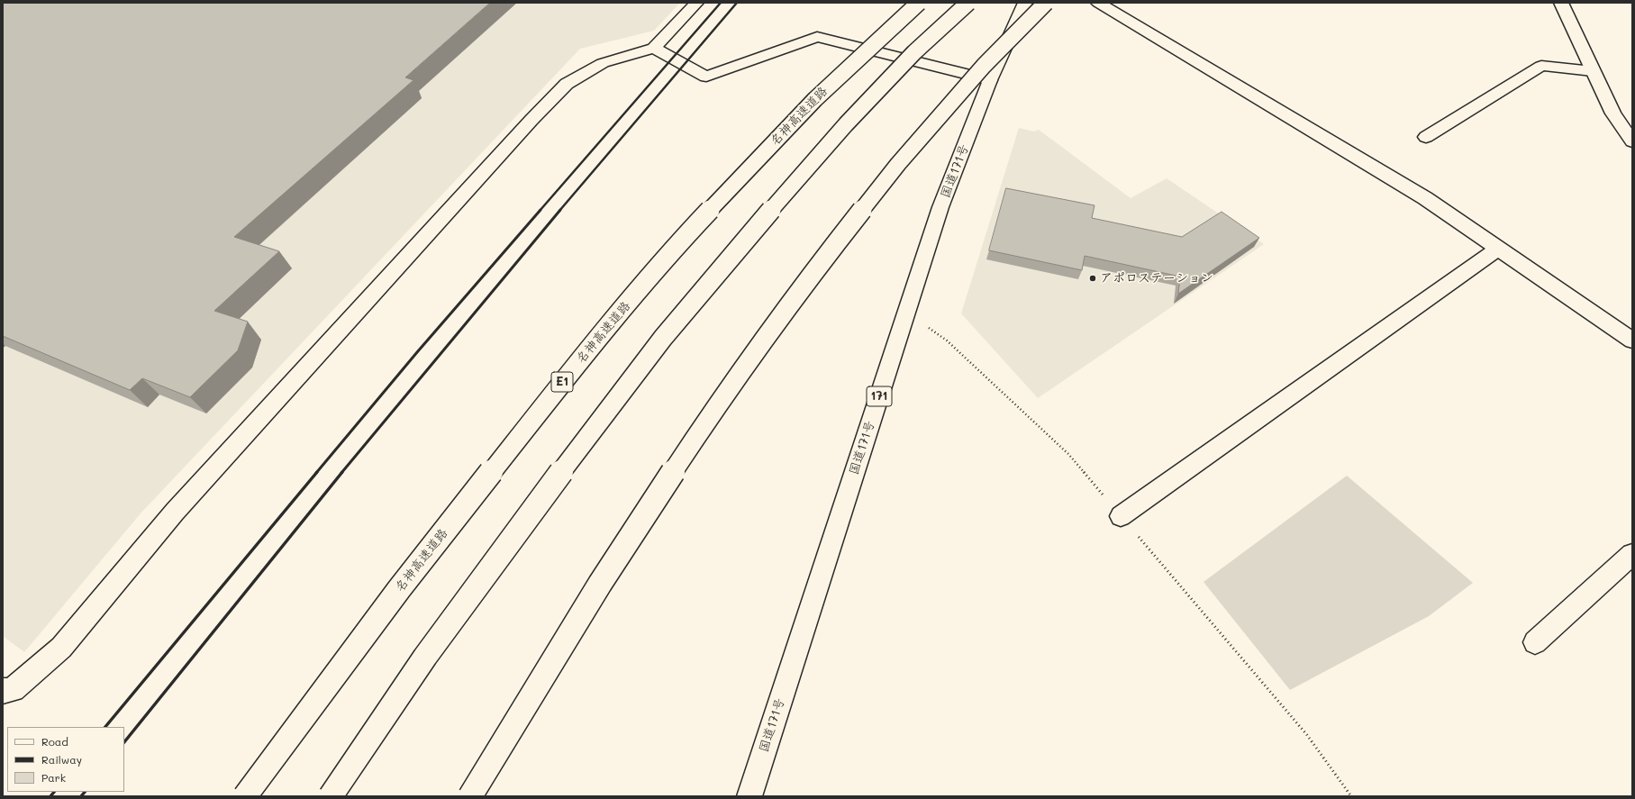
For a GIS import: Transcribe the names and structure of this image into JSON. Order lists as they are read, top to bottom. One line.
{"streets":{"main road":["名神高速道路","国道171号","E1","171"]},"places":["アポロステーション"],"legend":["Road","Railway","Park"]}
